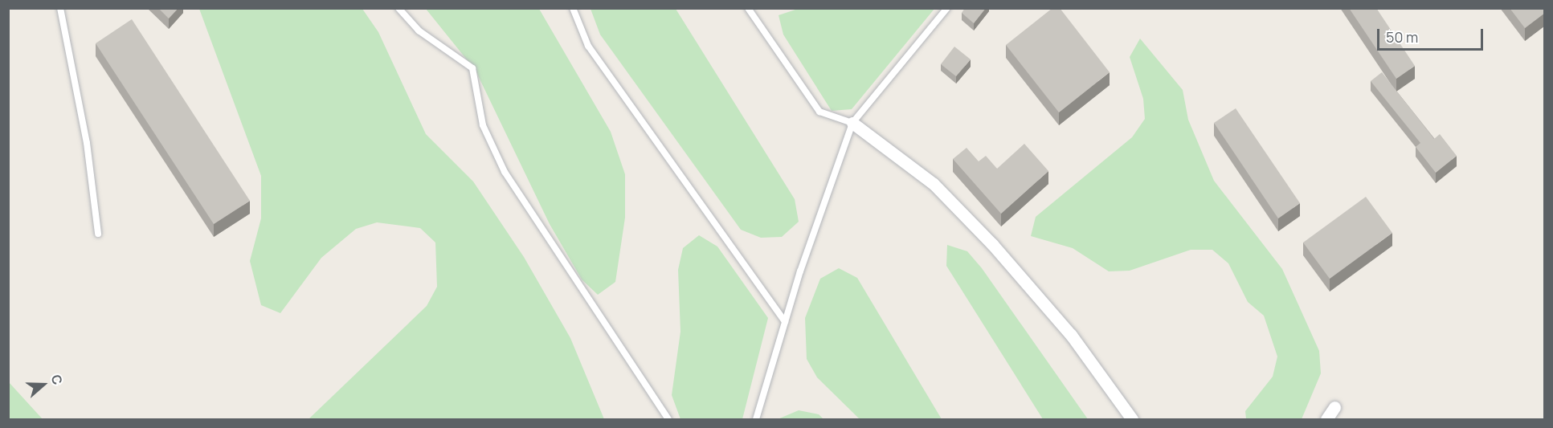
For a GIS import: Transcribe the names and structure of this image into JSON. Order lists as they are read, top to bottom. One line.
{"scale_bar":"50 m","north":"right"}
